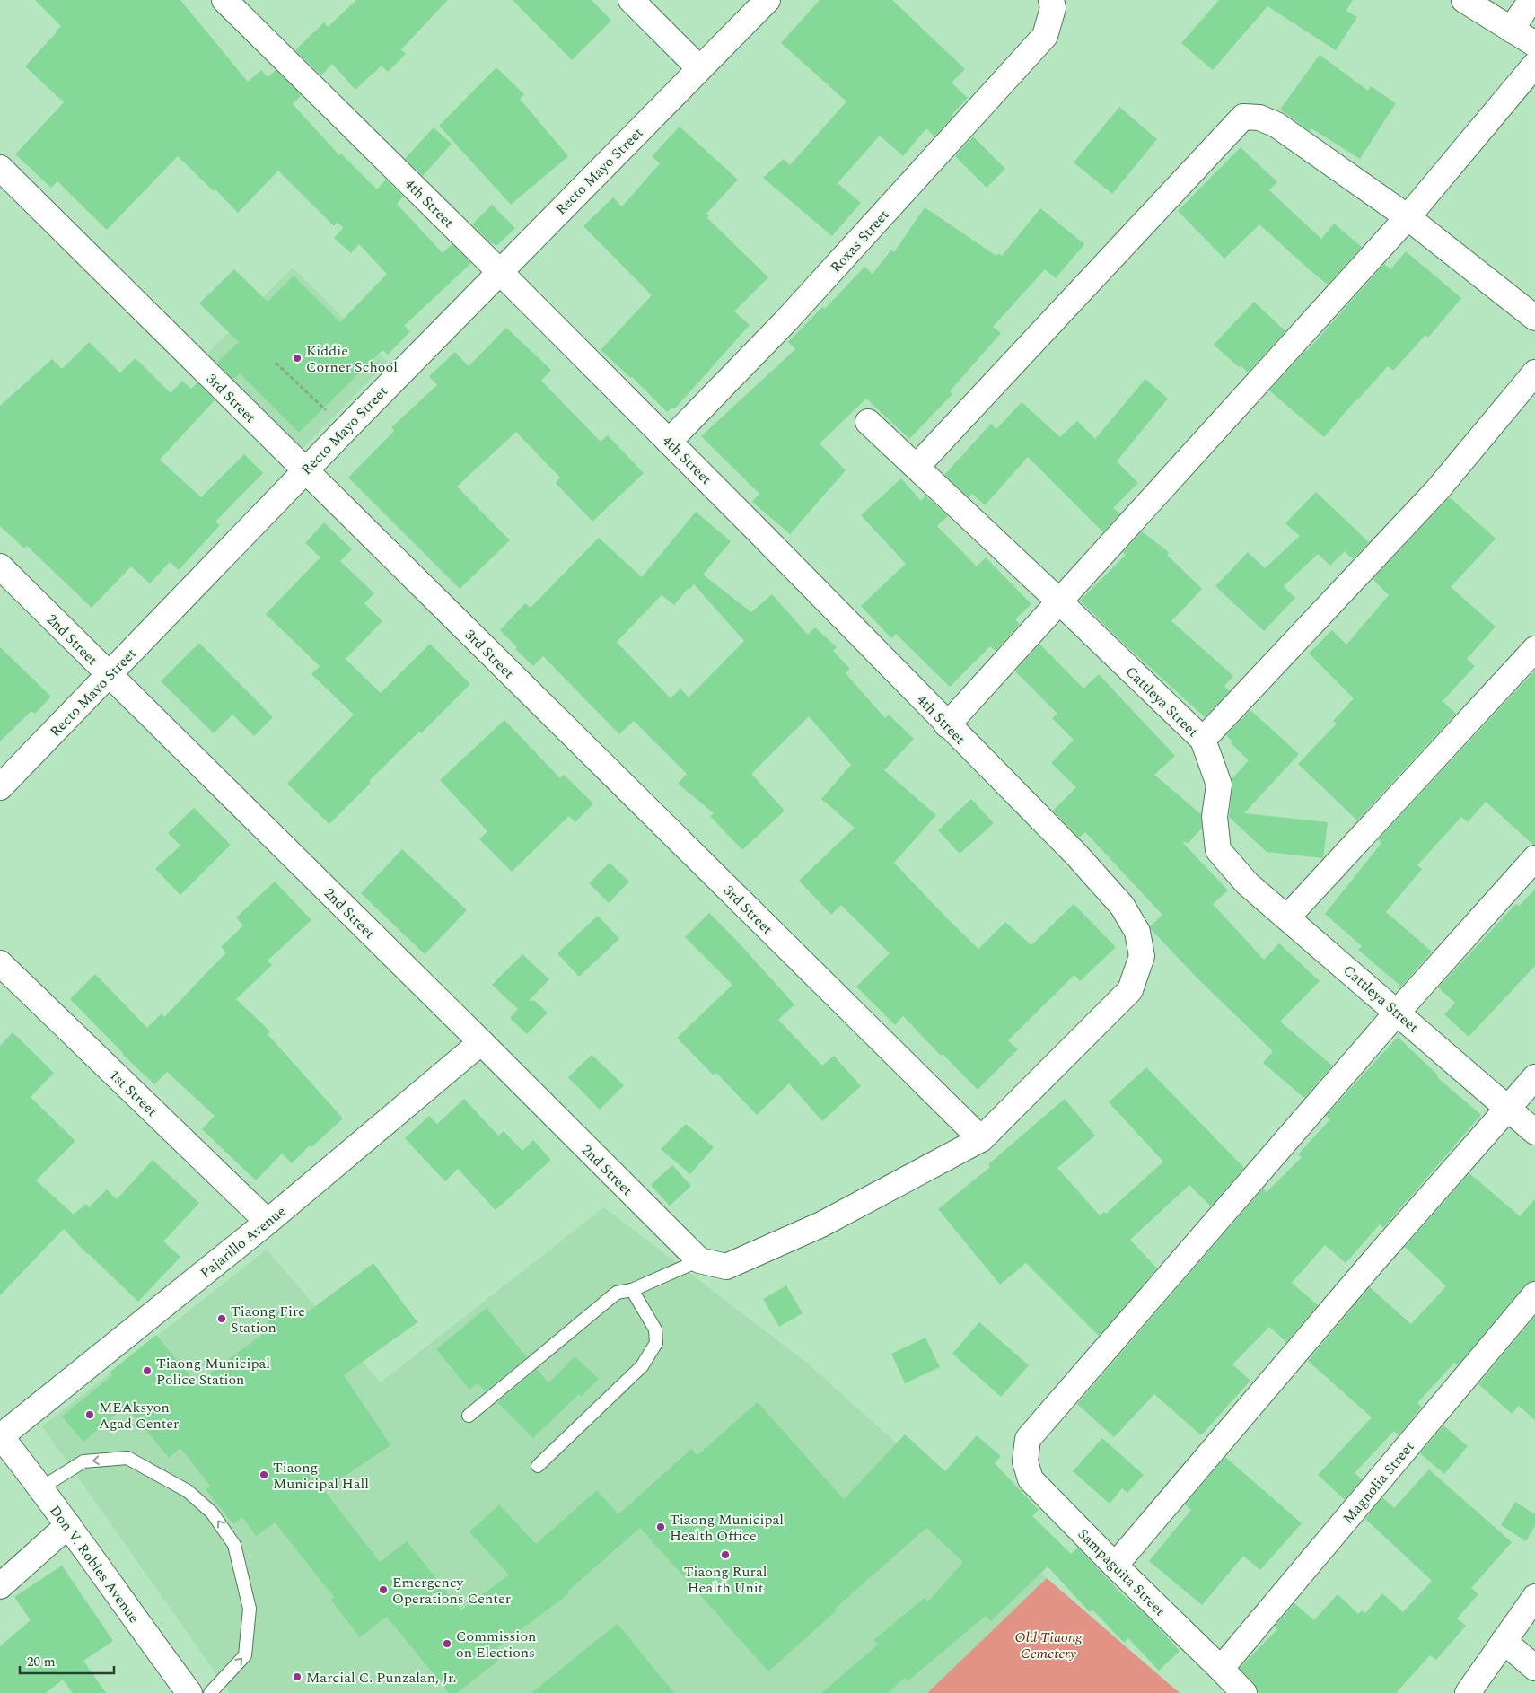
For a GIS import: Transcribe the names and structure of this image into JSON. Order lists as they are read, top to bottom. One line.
{"streets":{"street":["Recto Mayo Street","4th Street","Roxas Street","3rd Street","2nd Street","Cattleya Street","1st Street","Pajarillo Avenue","Magnolia Street","Don V. Robles Avenue","Sampaguita Street"]},"crossings":[["Recto Mayo Street","4th Street"],["Recto Mayo Street","3rd Street"],["Recto Mayo Street","2nd Street"],["4th Street","Roxas Street"],["4th Street","3rd Street"],["4th Street","2nd Street"],["2nd Street","Pajarillo Avenue"],["Cattleya Street","Sampaguita Street"],["1st Street","Pajarillo Avenue"],["Pajarillo Avenue","Don V. Robles Avenue"],["Magnolia Street","Sampaguita Street"]],"parks":["Old Tiaong Cemetery"],"places":["Kiddie Corner School","Tiaong Fire Station","Tiaong Municipal Police Station","MEAksyon Agad Center","Tiaong Municipal Hall","Tiaong Municipal Health Office","Tiaong Rural Health Unit","Emergency Operations Center","Commission on Elections","Marcial C. Punzalan, Jr."],"scale_bar":"20 m"}
